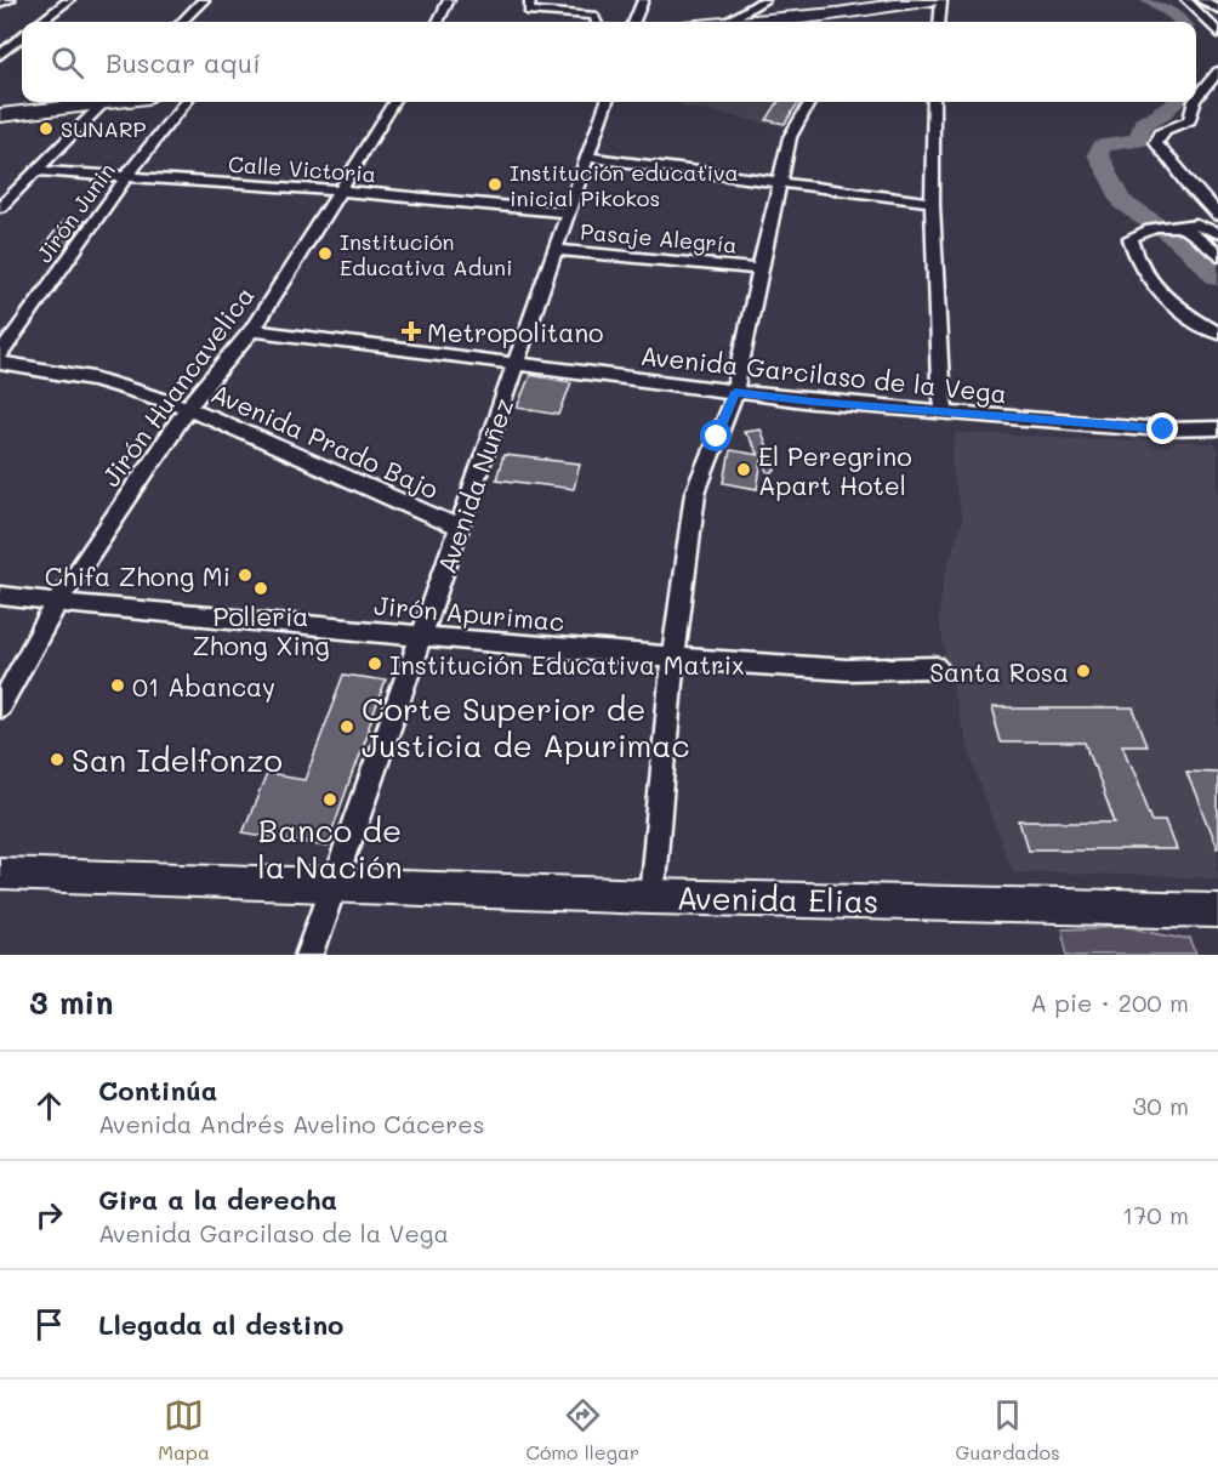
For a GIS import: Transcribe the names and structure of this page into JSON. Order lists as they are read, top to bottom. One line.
{"streets":{"street":["Calle Victoria","Jirón Junin","Pasaje Alegría","Avenida Garcilaso de la Vega","Jirón Huancavelica","Avenida Prado Bajo","Avenida Nuñez","Jirón Apurimac","Avenida Elias"]},"crossings":[["Calle Victoria","Jirón Junin"],["Calle Victoria","Jirón Huancavelica"],["Calle Victoria","Avenida Nuñez"],["Pasaje Alegría","Avenida Nuñez"],["Avenida Garcilaso de la Vega","Jirón Huancavelica"],["Avenida Garcilaso de la Vega","Avenida Nuñez"],["Jirón Huancavelica","Avenida Prado Bajo"],["Jirón Huancavelica","Jirón Apurimac"],["Avenida Prado Bajo","Avenida Nuñez"],["Avenida Nuñez","Jirón Apurimac"],["Avenida Nuñez","Avenida Elias"]],"places":{"other":["SUNARP","Institución educativa inicial Pikokos","Institución Educativa Aduni","El Peregrino Apart Hotel","Chifa Zhong Mi","Polleria Zhong Xing","Institución Educativa Matrix","Santa Rosa","01 Abancay","Corte Superior de Justicia de Apurimac","San Idelfonzo","Banco de la Nación"],"health":["Metropolitano"]},"page":{"search":"Buscar aquí","heading":["3 min","A pie · 200 m"],"list":[["Continúa","Avenida Andrés Avelino Cáceres","30 m"],["Gira a la derecha","Avenida Garcilaso de la Vega","170 m"],"Llegada al destino"],"nav":["Mapa","Cómo llegar","Guardados"]}}
